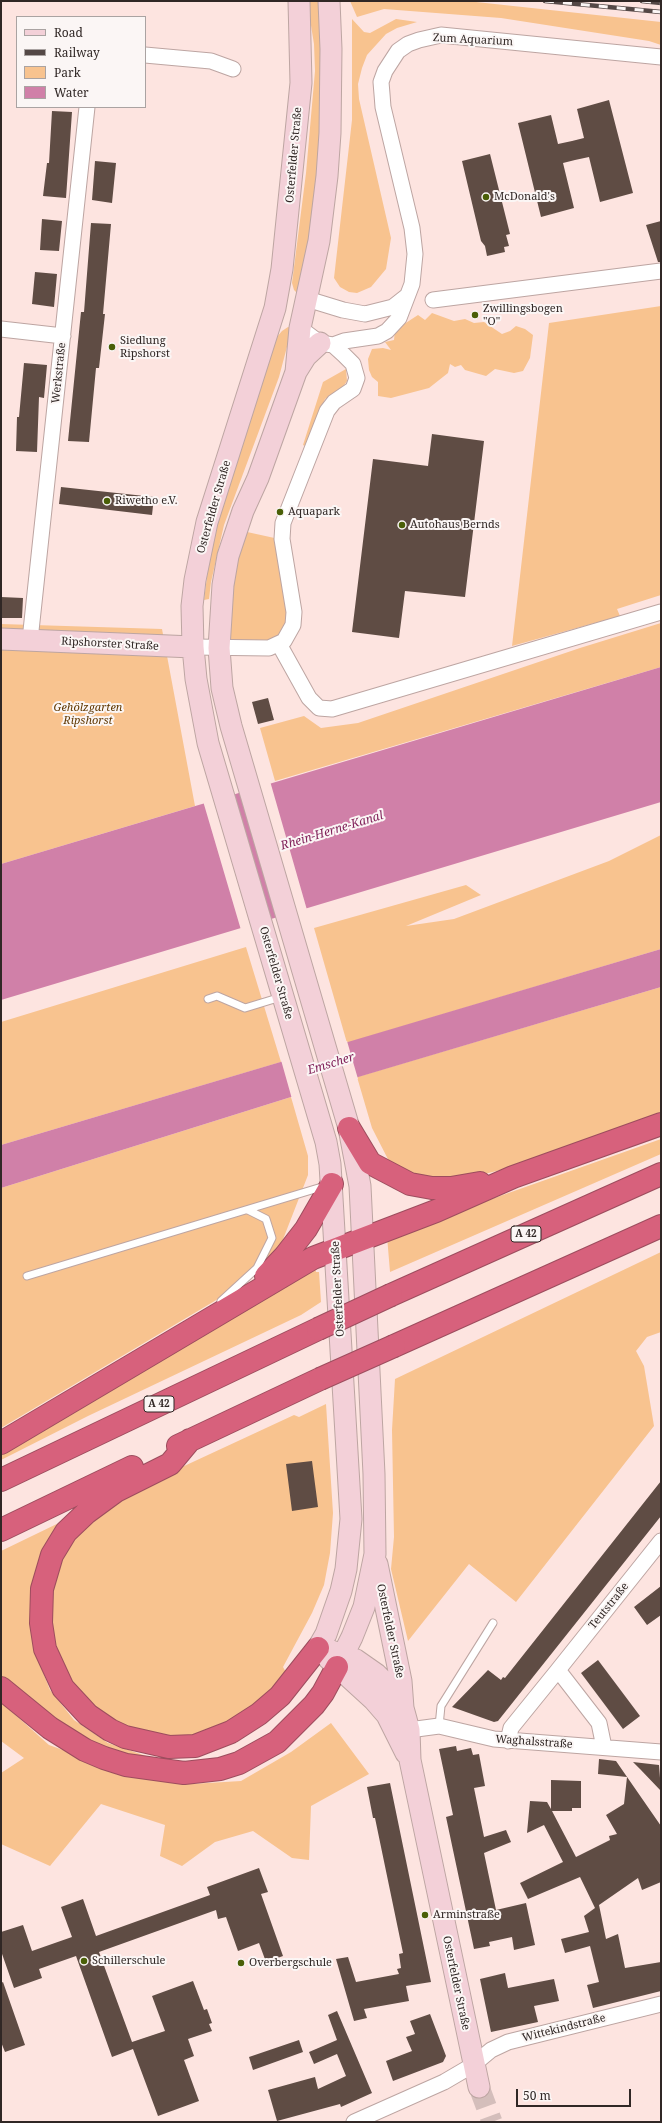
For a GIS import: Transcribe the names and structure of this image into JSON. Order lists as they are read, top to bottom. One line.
{"streets":{"highway":["A 42"],"main road":["Osterfelder Straße","Ripshorster Straße"],"street":["Zum Aquarium","Werkstraße","Teutstraße","Waghalsstraße","Wittekindstraße"]},"crossings":[["Osterfelder Straße","Ripshorster Straße"],["Osterfelder Straße","Waghalsstraße"],["Osterfelder Straße","Wittekindstraße"],["Werkstraße","Ripshorster Straße"],["Teutstraße","Waghalsstraße"]],"water":["Rhein-Herne-Kanal","Emscher"],"parks":["Gehölzgarten Ripshorst"],"places":["McDonald's","Zwillingsbogen \"O\"","Siedlung Ripshorst","Riwetho e.V.","Aquapark","Autohaus Bernds","Arminstraße","Schillerschule","Overbergschule"],"legend":["Road","Railway","Park","Water"],"scale_bar":"50 m"}
